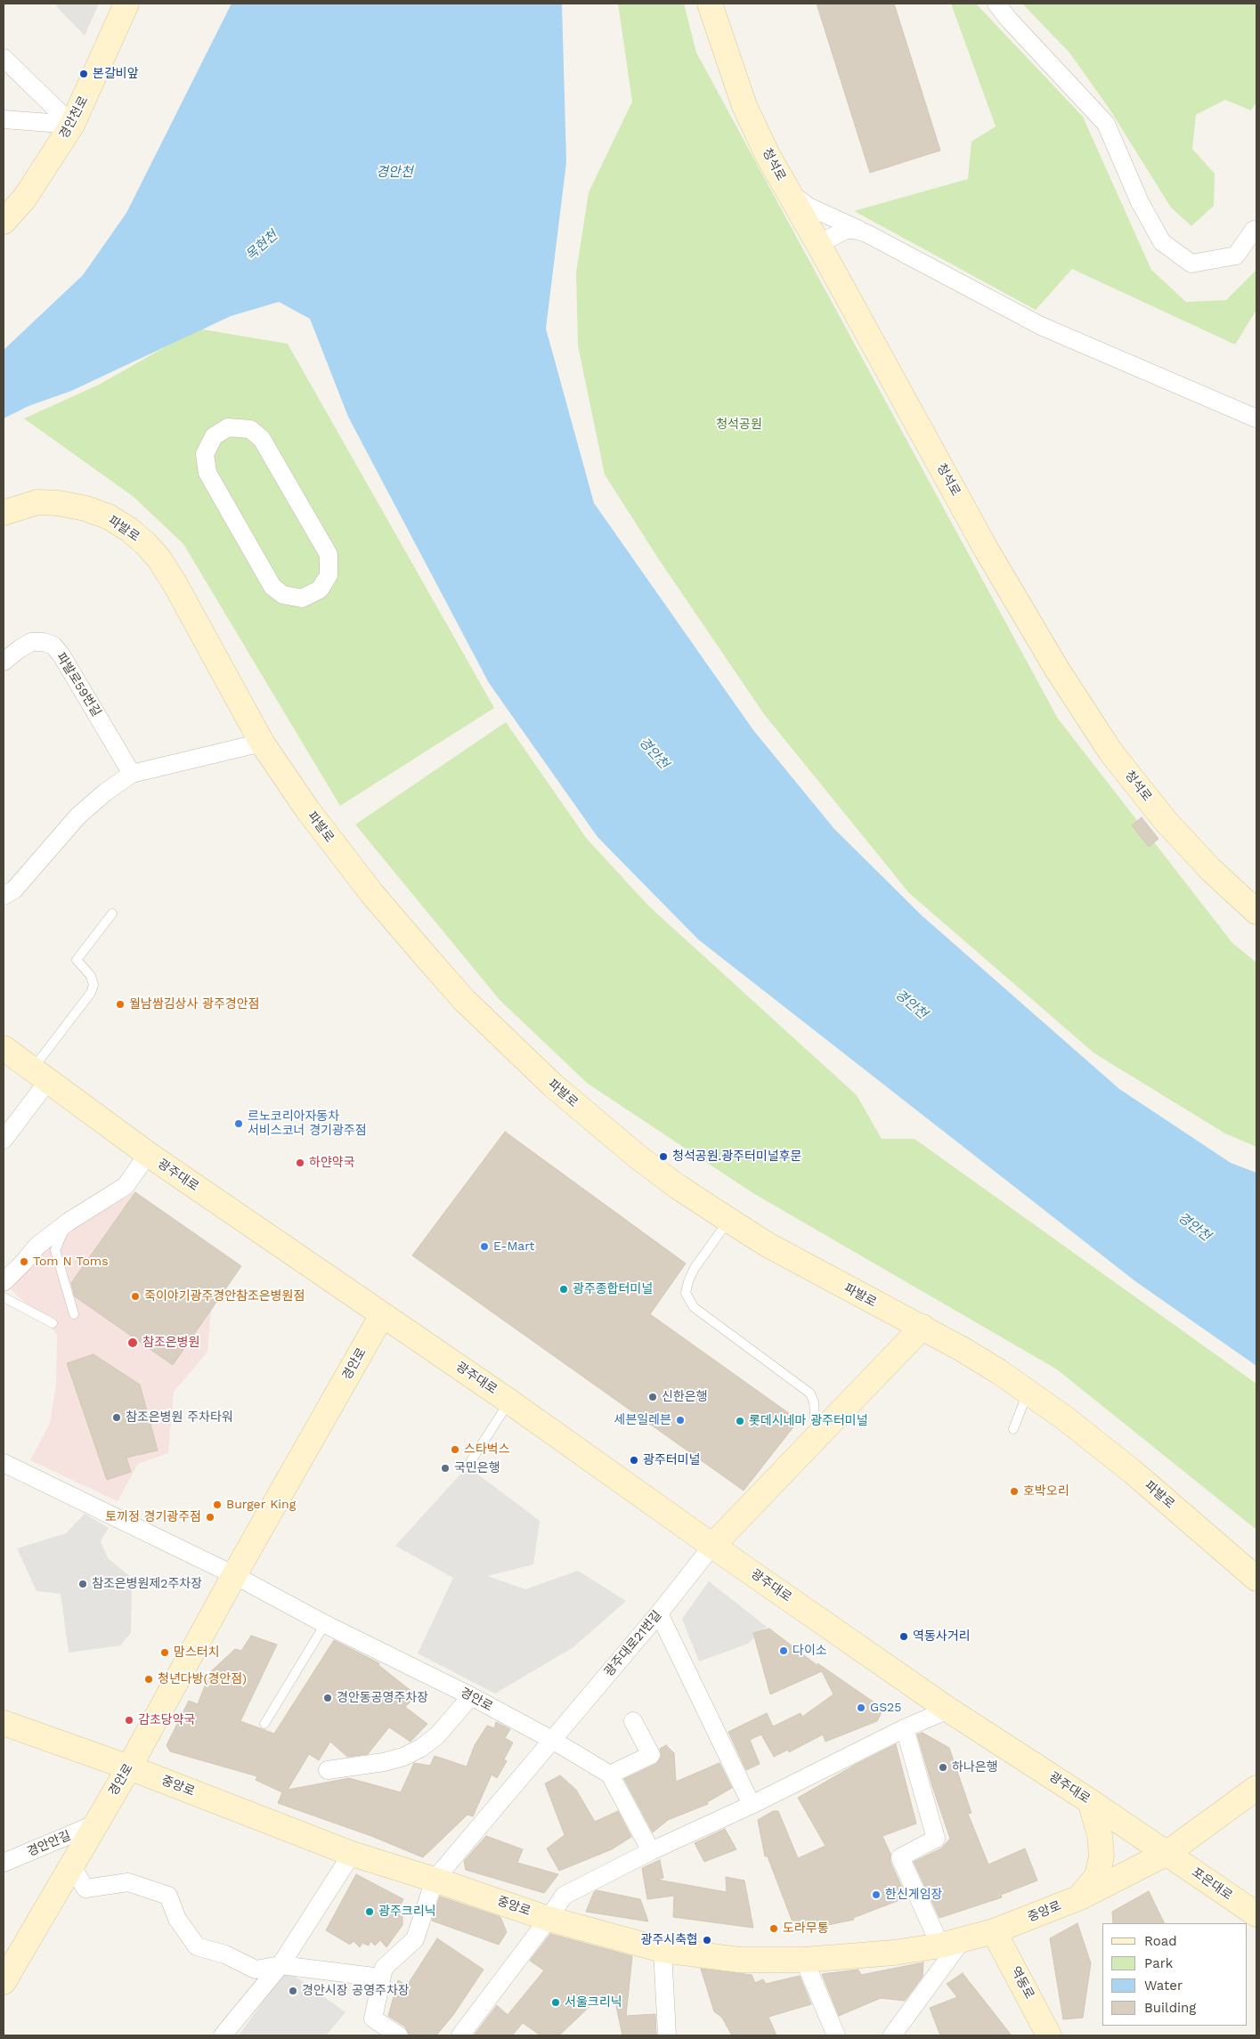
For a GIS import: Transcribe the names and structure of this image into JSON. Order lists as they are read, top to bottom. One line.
{"streets":{"street":["경안천로","청석로","파발로","파발로59번길","광주대로","경안로","광주대로21번길","중앙로","경안안길","포은대로","역동로"]},"crossings":[["광주대로","경안로"],["광주대로","광주대로21번길"],["광주대로","중앙로"],["광주대로","포은대로"],["경안로","광주대로21번길"],["경안로","중앙로"],["경안로","경안안길"],["광주대로21번길","중앙로"],["중앙로","포은대로"],["중앙로","역동로"]],"water":["경안천","목현천"],"parks":["청석공원"],"places":["본갈비앞","월남쌈김상사 광주경안점","르노코리아자동차 서비스코너 경기광주점","청석공원.광주터미널후문","하얀약국","E-Mart","Tom N Toms","광주종합터미널","죽이야기광주경안참조은병원점","참조은병원","신한은행","참조은병원 주차타워","세븐일레븐","롯데시네마 광주터미널","스타벅스","광주터미널","국민은행","호박오리","Burger King","토끼정 경기광주점","참조은병원제2주차장","역동사거리","다이소","맘스터치","청년다방(경안점)","경안동공영주차장","GS25","감초당약국","하나은행","한신게임장","광주크리닉","도라무통","광주시축협","경안시장 공영주차장","서울크리닉"],"legend":["Road","Park","Water","Building"]}
